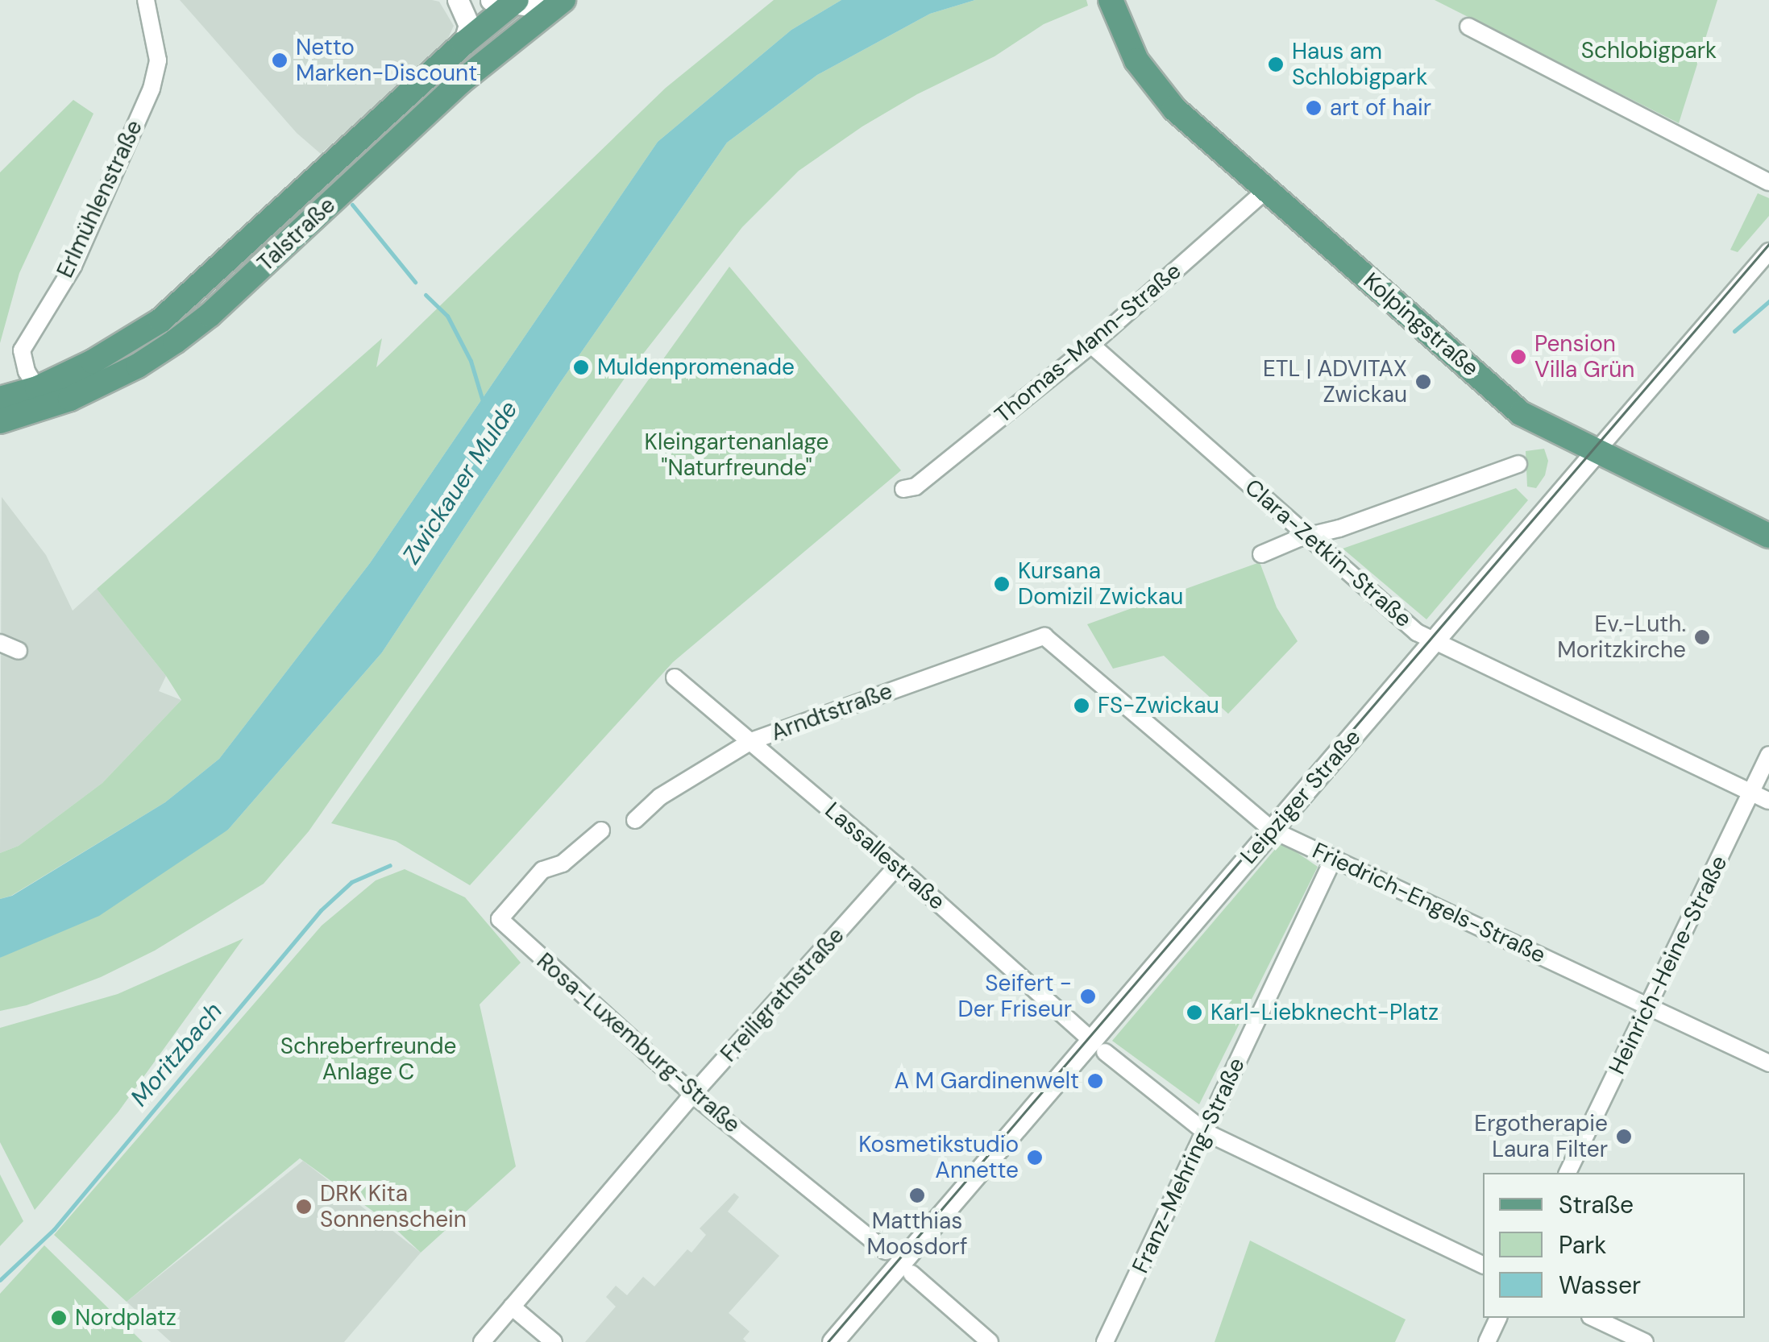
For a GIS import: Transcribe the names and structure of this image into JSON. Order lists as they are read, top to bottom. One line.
{"streets":{"main road":["Talstraße","Kolpingstraße"],"street":["Erlmühlenstraße","Thomas-Mann-Straße","Clara-Zetkin-Straße","Arndtstraße","Leipziger Straße","Lassallestraße","Friedrich-Engels-Straße","Heinrich-Heine-Straße","Freiligrathstraße","Rosa-Luxemburg-Straße","Franz-Mehring-Straße"]},"crossings":[["Erlmühlenstraße","Talstraße"],["Kolpingstraße","Thomas-Mann-Straße"],["Kolpingstraße","Leipziger Straße"],["Thomas-Mann-Straße","Clara-Zetkin-Straße"],["Clara-Zetkin-Straße","Leipziger Straße"],["Clara-Zetkin-Straße","Heinrich-Heine-Straße"],["Arndtstraße","Lassallestraße"],["Arndtstraße","Friedrich-Engels-Straße"],["Leipziger Straße","Lassallestraße"],["Leipziger Straße","Friedrich-Engels-Straße"],["Lassallestraße","Freiligrathstraße"],["Lassallestraße","Franz-Mehring-Straße"],["Friedrich-Engels-Straße","Heinrich-Heine-Straße"],["Friedrich-Engels-Straße","Franz-Mehring-Straße"],["Freiligrathstraße","Rosa-Luxemburg-Straße"]],"water":["Zwickauer Mulde","Moritzbach"],"parks":["Schlobigpark","Kleingartenanlage \"Naturfreunde\"","Schreberfreunde Anlage C"],"places":["Netto Marken-Discount","Haus am Schlobigpark","art of hair","Pension Villa Grün","Muldenpromenade","ETL | ADVITAX Zwickau","Kursana Domizil Zwickau","Ev.-Luth. Moritzkirche","FS-Zwickau","Seifert - Der Friseur","Karl-Liebknecht-Platz","A M Gardinenwelt","Ergotherapie Laura Filter","Kosmetikstudio Annette","Matthias Moosdorf","DRK Kita Sonnenschein","Nordplatz"],"legend":["Straße","Park","Wasser"]}
